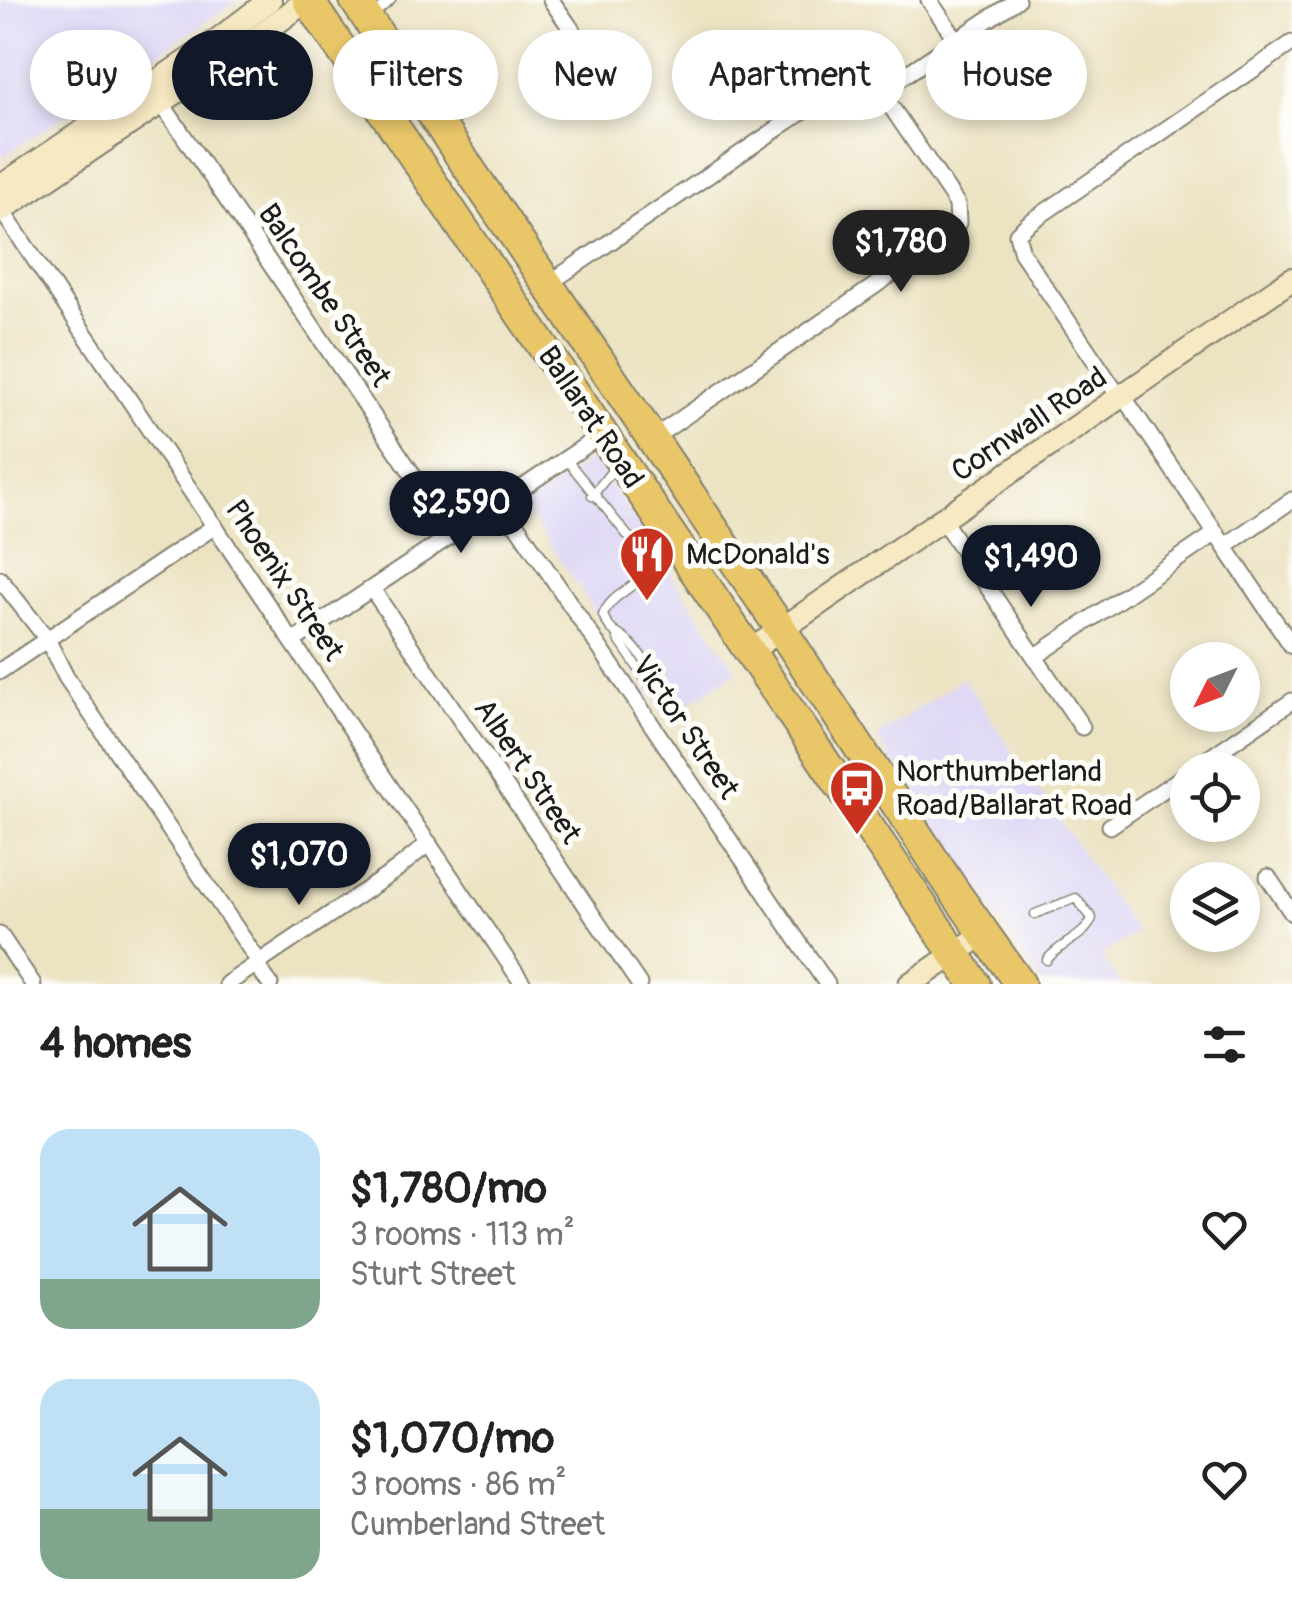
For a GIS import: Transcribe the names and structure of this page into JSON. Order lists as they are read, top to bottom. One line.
{"streets":{"highway":["Ballarat Road"],"street":["Balcombe Street","Cornwall Road","Phoenix Street","Victor Street","Albert Street"]},"crossings":[["Ballarat Road","Cornwall Road"]],"places":{"restaurant":["McDonald's"],"bus stop":["Northumberland Road/Ballarat Road"]},"north":"bottom left","page":{"chip":["Buy","Rent","Filters","New","Apartment","House"],"price":["$1,780","$2,590","$1,490","$1,070"],"heading":"4 homes","list":[{"name":"$1,780/mo","note":"3 rooms · 113 m² · Sturt Street"},{"name":"$1,070/mo","note":"3 rooms · 86 m² · Cumberland Street"}]}}
